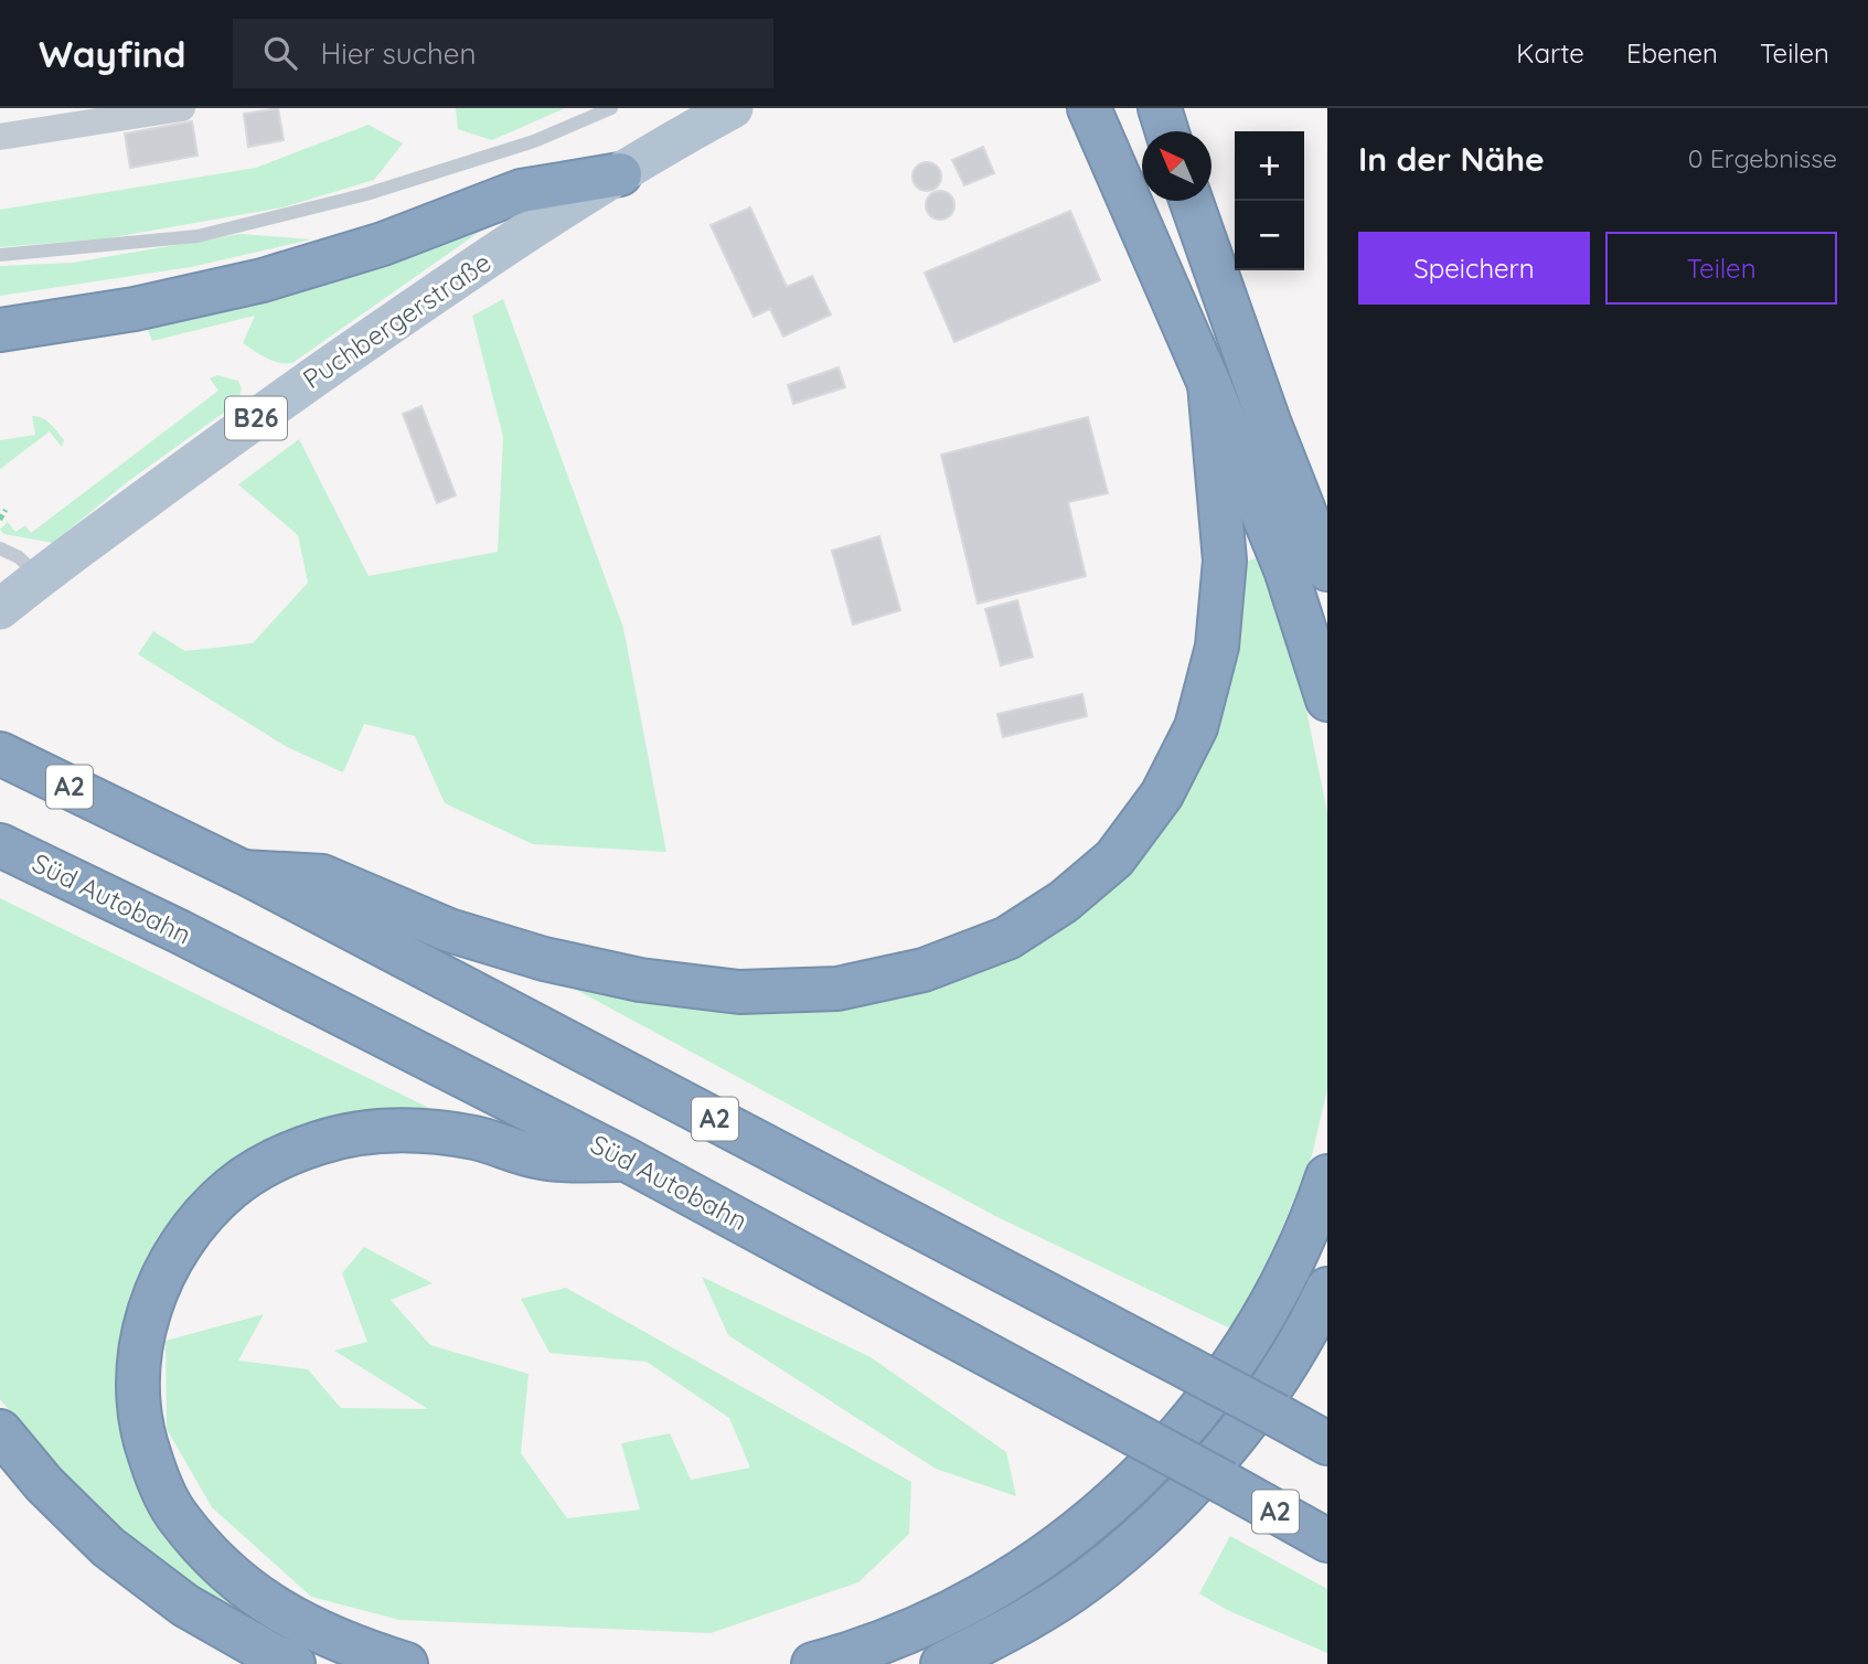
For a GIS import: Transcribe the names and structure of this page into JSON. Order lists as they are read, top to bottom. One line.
{"streets":{"highway":["A2","Süd Autobahn"],"main road":["Puchbergerstraße","B26"]},"north":"top left","page":{"header":"Wayfind","search":"Hier suchen","nav":["Karte","Ebenen","Teilen"],"heading":["In der Nähe","0 Ergebnisse"],"map_buttons":["+","−"],"buttons":["Speichern","Teilen"]}}
